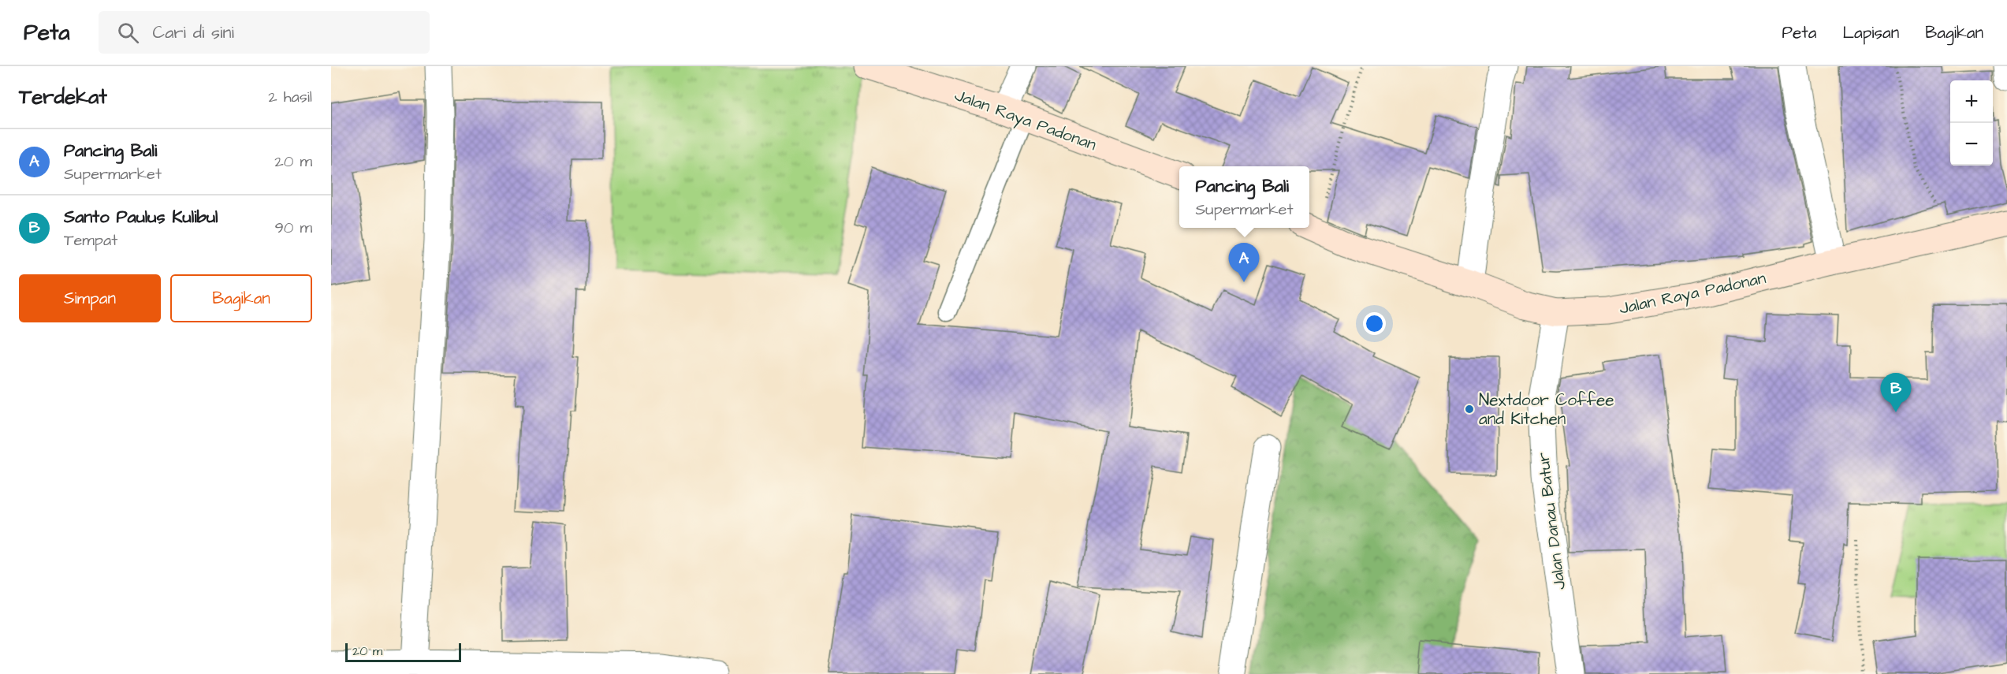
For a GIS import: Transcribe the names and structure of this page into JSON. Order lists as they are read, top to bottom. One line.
{"streets":{"main road":["Jalan Raya Padonan"],"street":["Jalan Danau Batur"]},"crossings":[["Jalan Raya Padonan","Jalan Danau Batur"]],"places":["Nextdoor Coffee and Kitchen"],"scale_bar":"20 m","page":{"header":"Peta","search":"Cari di sini","nav":["Peta","Lapisan","Bagikan"],"heading":["Terdekat","2 hasil"],"map_buttons":["+","−"],"list":[{"mark":"A","name":"Pancing Bali","note":"Supermarket","value":"20 m"},{"mark":"B","name":"Santo Paulus Kulibul","note":"Tempat","value":"90 m"}],"popup":["Pancing Bali","Supermarket"],"pins":["A","B"],"buttons":["Simpan","Bagikan"],"scale":"20 m"}}
